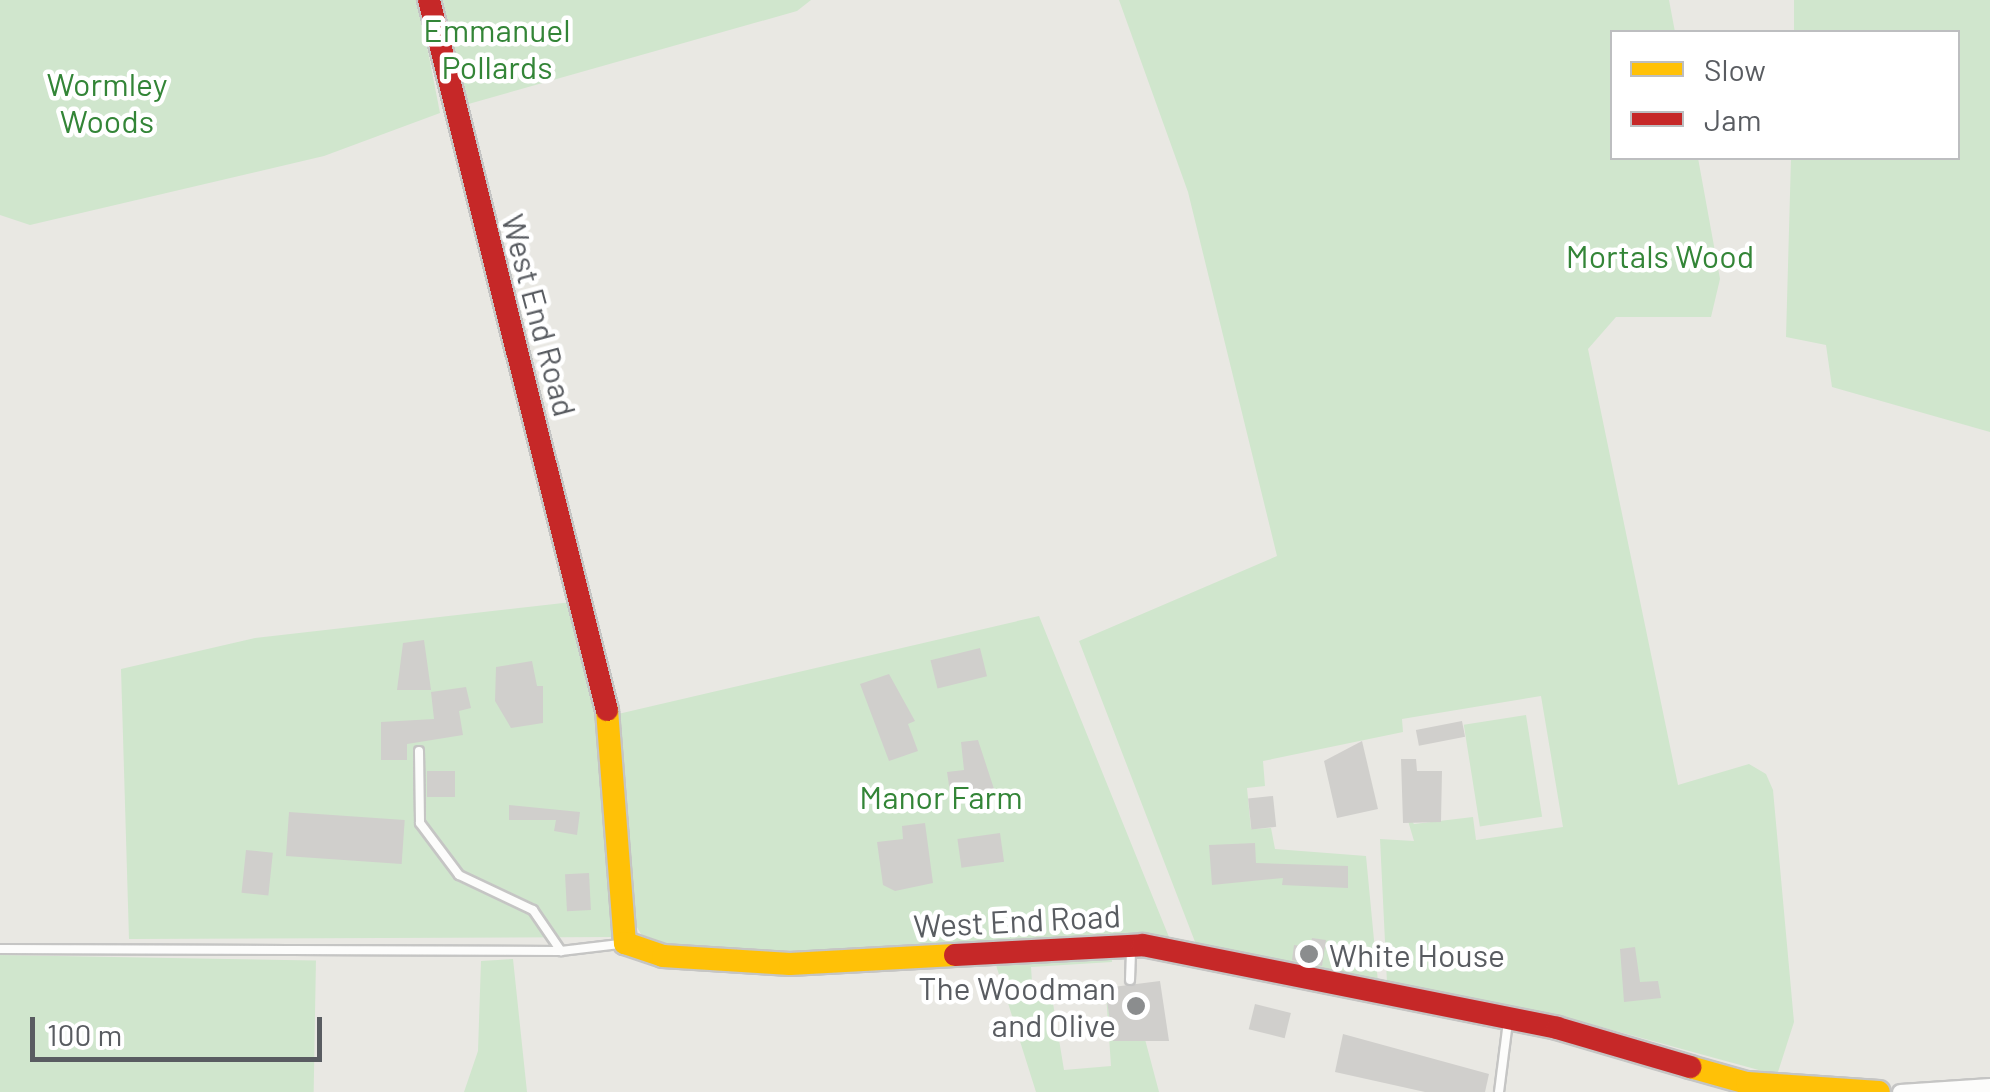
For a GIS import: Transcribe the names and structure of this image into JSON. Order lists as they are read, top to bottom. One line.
{"streets":{"street":["West End Road"]},"parks":["Emmanuel Pollards","Wormley Woods","Mortals Wood","Manor Farm"],"places":["White House","The Woodman and Olive"],"legend":["Slow","Jam"],"scale_bar":"100 m"}
